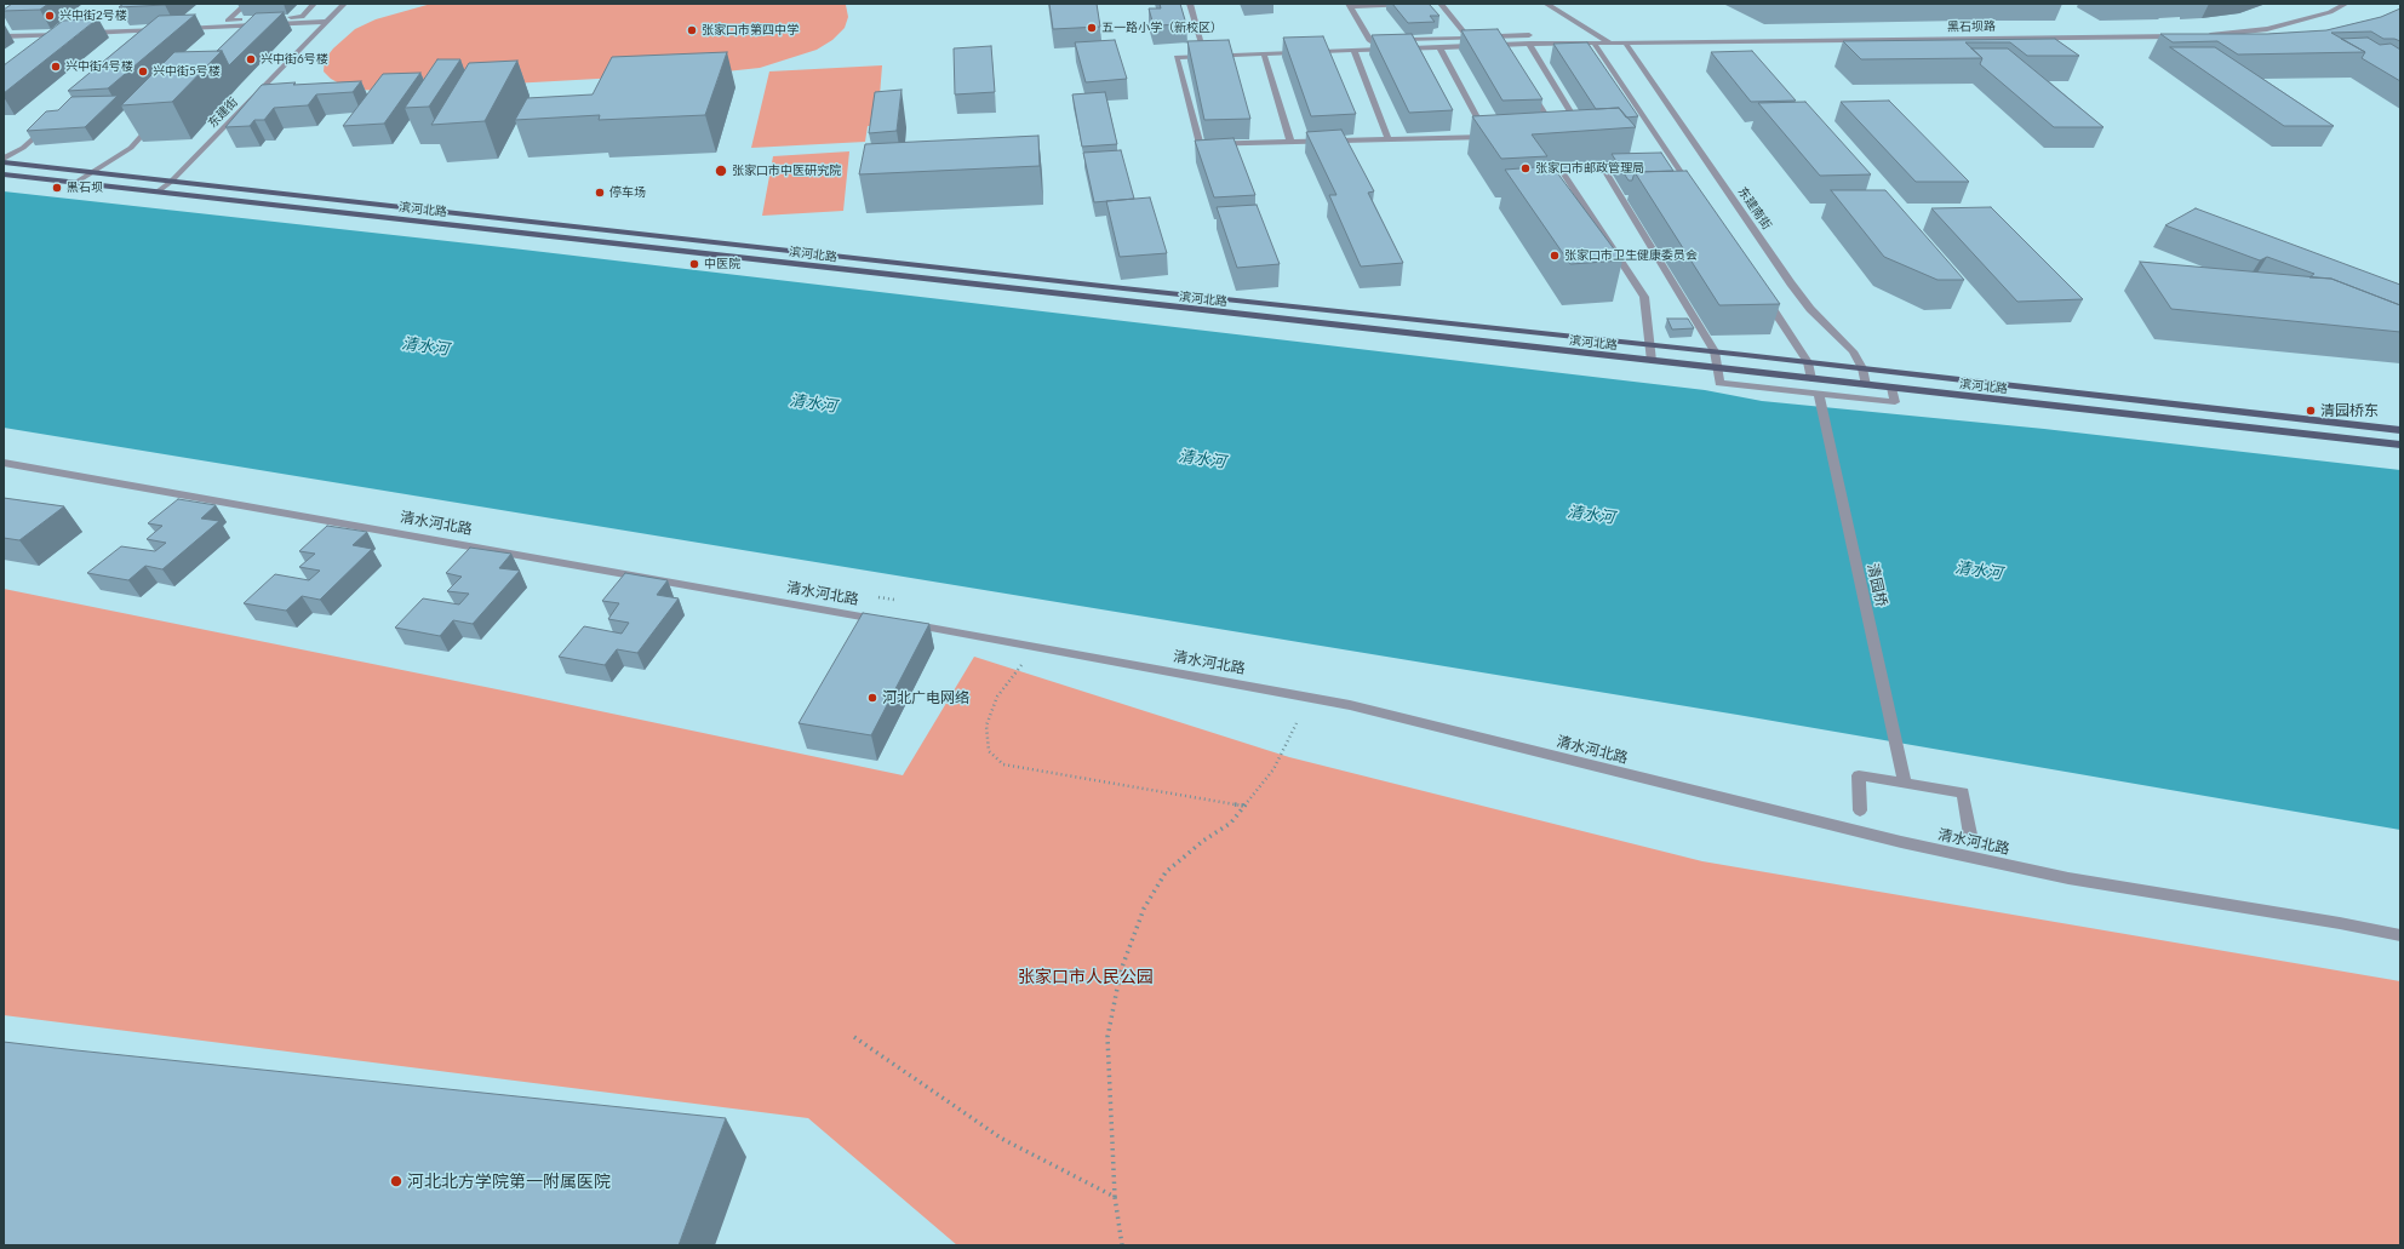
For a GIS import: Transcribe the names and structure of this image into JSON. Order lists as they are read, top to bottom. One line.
{"streets":{"main road":["滨河北路"],"street":["黑石坝路","东建街","东建南街","清水河北路","清园桥"]},"crossings":[["黑石坝路","东建南街"],["东建街","滨河北路"],["东建南街","滨河北路"]],"water":["清水河"],"parks":["张家口市人民公园"],"places":["兴中街2号楼","五一路小学（新校区）","张家口市第四中学","兴中街6号楼","兴中街4号楼","兴中街5号楼","张家口市邮政管理局","张家口市中医研究院","黑石坝","停车场","张家口市卫生健康委员会","中医院","清园桥东","河北广电网络","河北北方学院第一附属医院"]}
